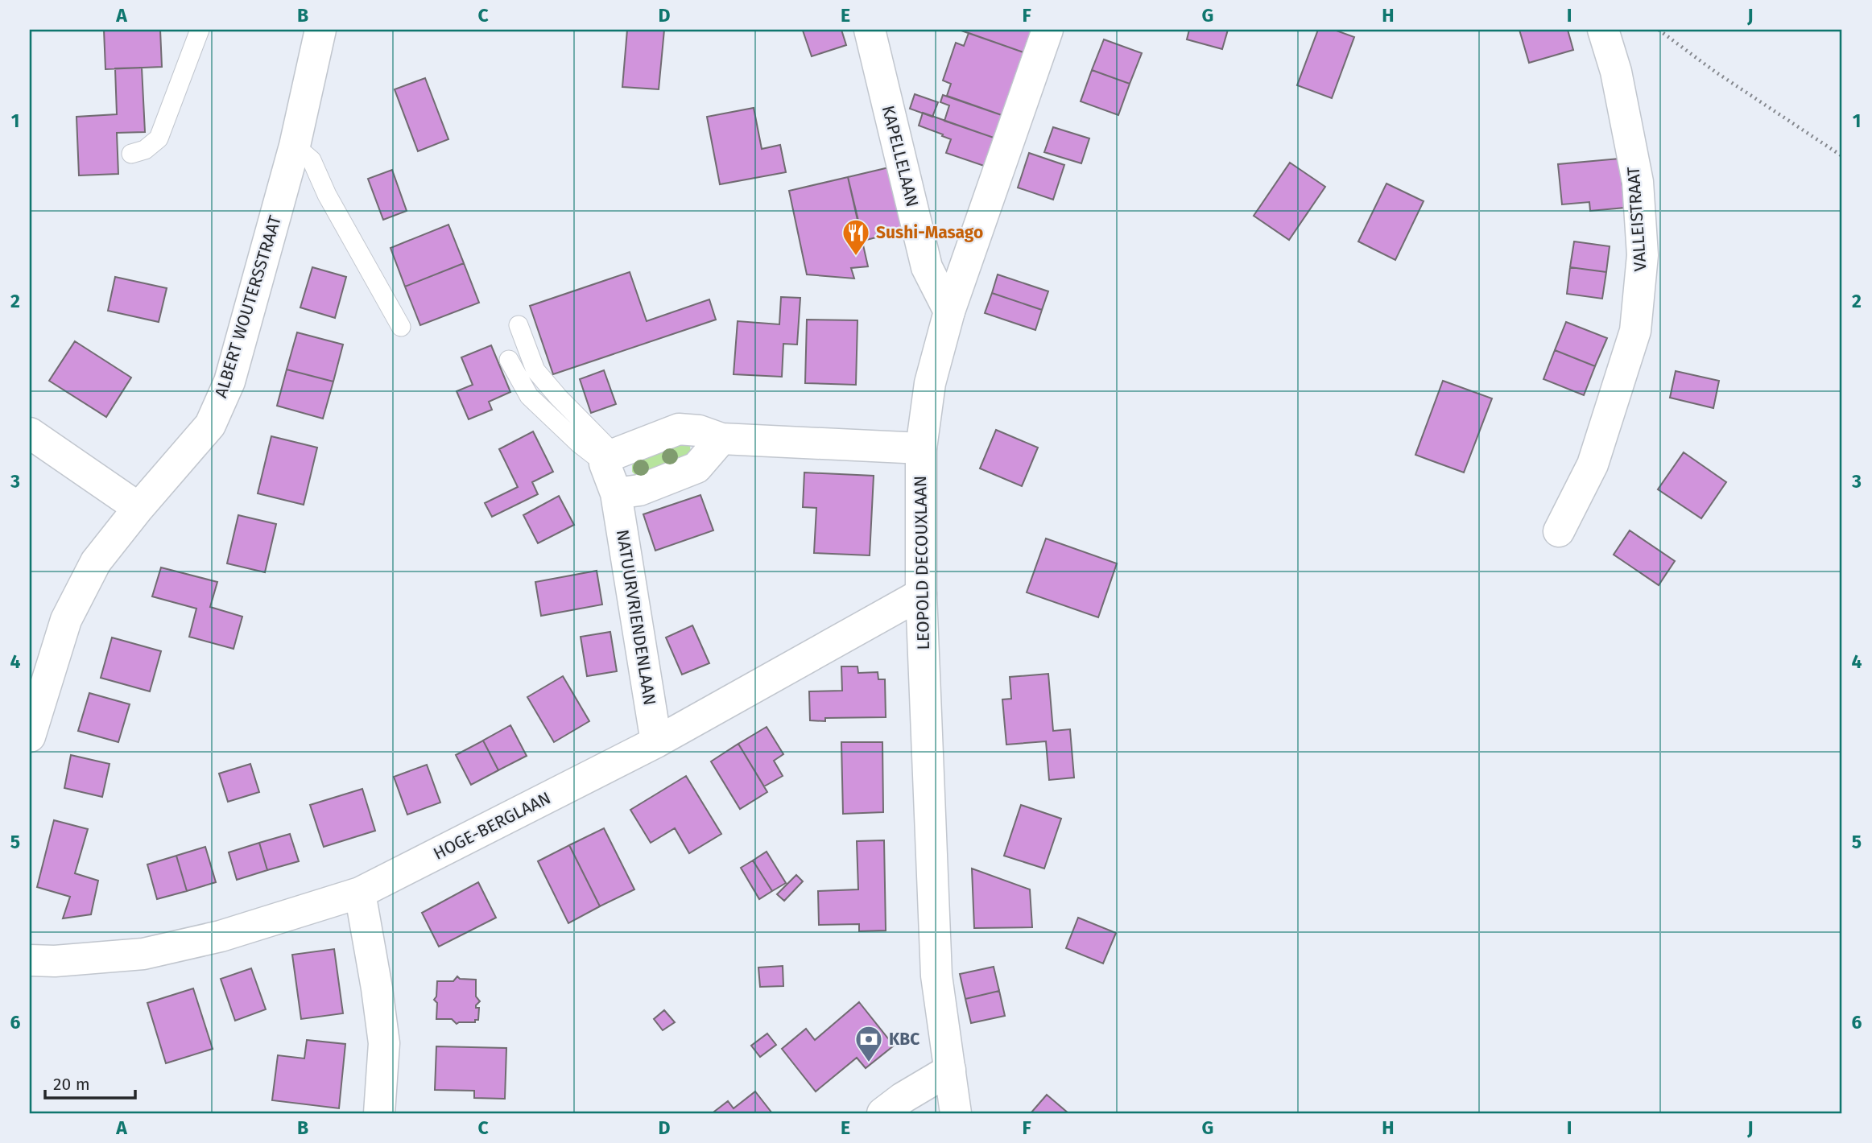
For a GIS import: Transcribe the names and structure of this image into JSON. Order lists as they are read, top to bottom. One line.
{"streets":{"street":["KAPELLELAAN","VALLEISTRAAT","ALBERT WOUTERSSTRAAT","LEOPOLD DECOUXLAAN","NATUURVRIENDENLAAN","HOGE-BERGLAAN"]},"crossings":[["KAPELLELAAN","LEOPOLD DECOUXLAAN"],["LEOPOLD DECOUXLAAN","HOGE-BERGLAAN"],["NATUURVRIENDENLAAN","HOGE-BERGLAAN"]],"places":{"restaurant":["Sushi-Masago"],"bank":["KBC"]},"scale_bar":"20 m","grid":{"columns":["A","B","C","D","E","F","G","H","I","J"],"rows":["1","2","3","4","5","6"]}}
